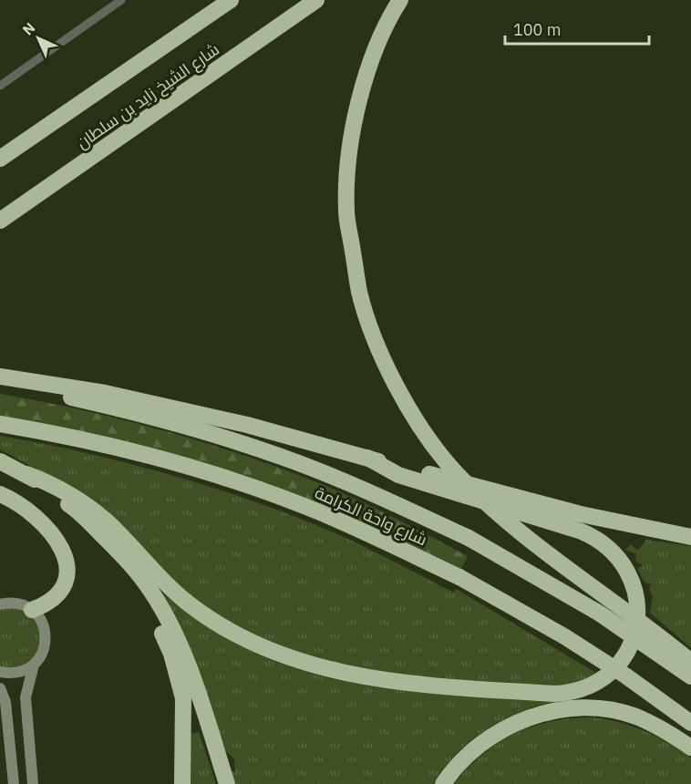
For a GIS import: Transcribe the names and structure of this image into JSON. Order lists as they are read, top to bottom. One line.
{"streets":{"highway":["شارع الشيخ زايد بن سلطان","شارع واحة الكرامة"]},"scale_bar":"100 m","north":"top left"}
